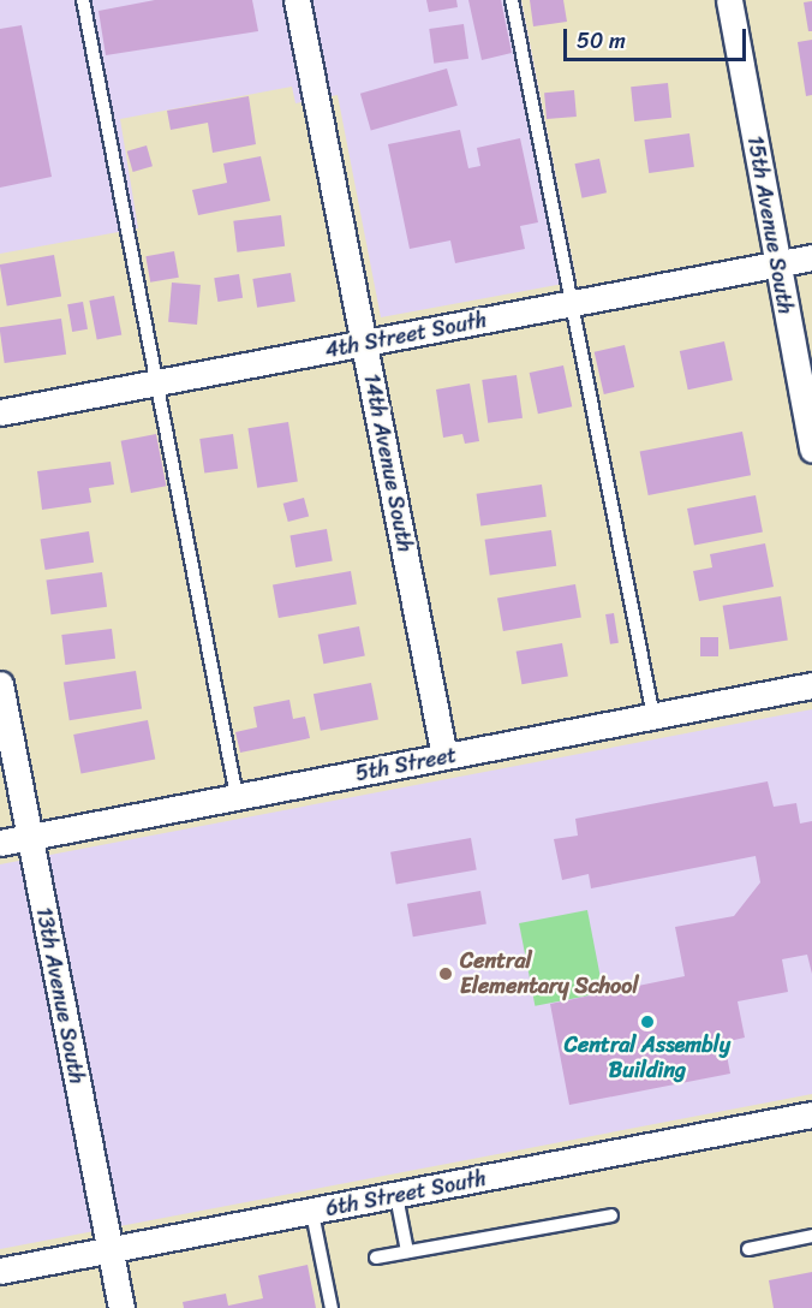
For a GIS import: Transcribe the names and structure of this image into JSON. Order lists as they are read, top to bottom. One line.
{"streets":{"street":["15th Avenue South","4th Street South","14th Avenue South","5th Street","13th Avenue South","6th Street South"]},"crossings":[["15th Avenue South","4th Street South"],["4th Street South","14th Avenue South"],["14th Avenue South","5th Street"],["5th Street","13th Avenue South"],["13th Avenue South","6th Street South"]],"places":["Central Elementary School","Central Assembly Building"],"scale_bar":"50 m"}
